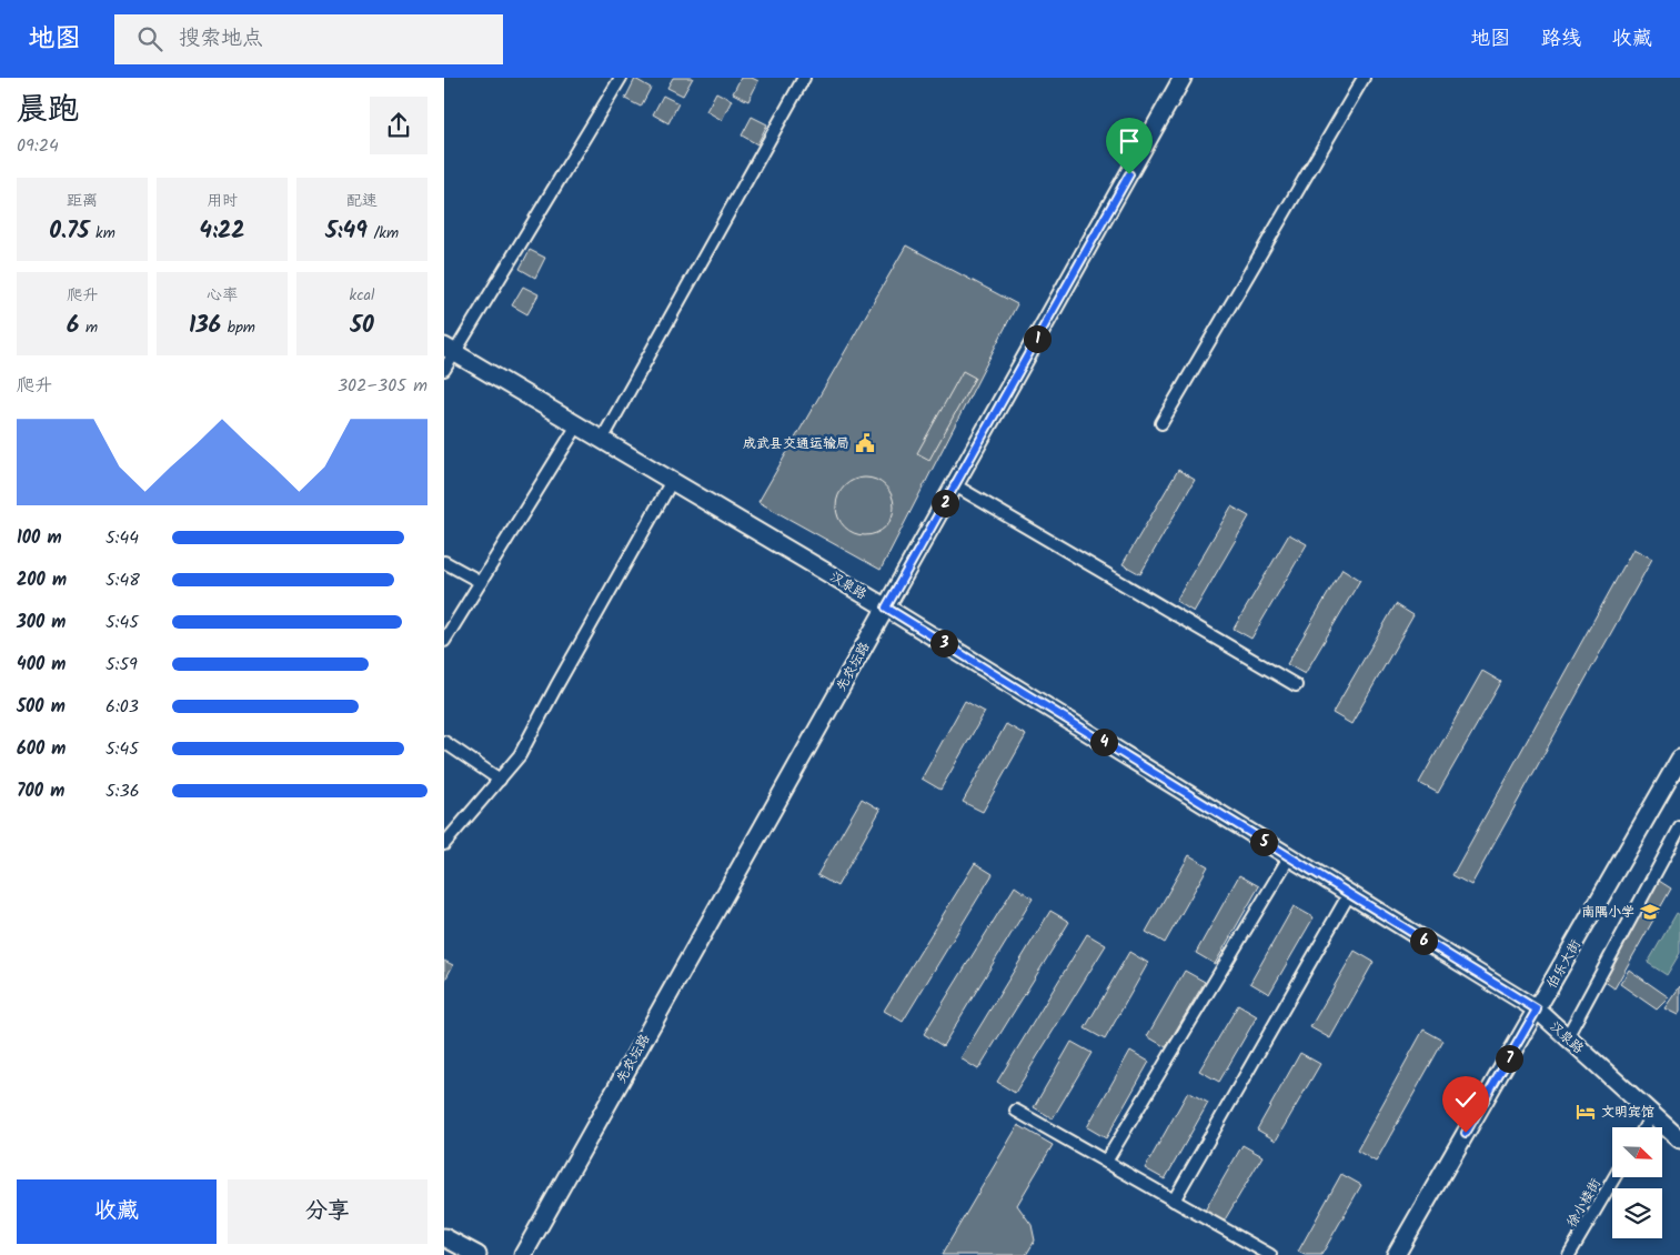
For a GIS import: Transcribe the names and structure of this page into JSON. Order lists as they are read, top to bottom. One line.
{"streets":{"street":["汉泉路","先农坛路","伯乐大街","徐小楼街"]},"crossings":[["汉泉路","先农坛路"],["汉泉路","伯乐大街"]],"places":{"public building":["成武县交通运输局"],"school or university":["南隅小学"],"hotel":["文明宾馆"]},"north":"bottom right","page":{"header":"地图","search":"搜索地点","nav":["地图","路线","收藏"],"heading":["晨跑","09:24"],"stats":[["距离","0.75 km"],["用时","4:22"],["配速","5:49 /km"],["爬升","6 m"],["心率","136 bpm"],["kcal","50"]],"pins":["1","2","3","4","5","6","7"],"chart":["爬升","302–305 m"],"list":[{"name":"100 m","note":"5:44"},{"name":"200 m","note":"5:48"},{"name":"300 m","note":"5:45"},{"name":"400 m","note":"5:59"},{"name":"500 m","note":"6:03"},{"name":"600 m","note":"5:45"},{"name":"700 m","note":"5:36"}],"buttons":["收藏","分享"]}}
